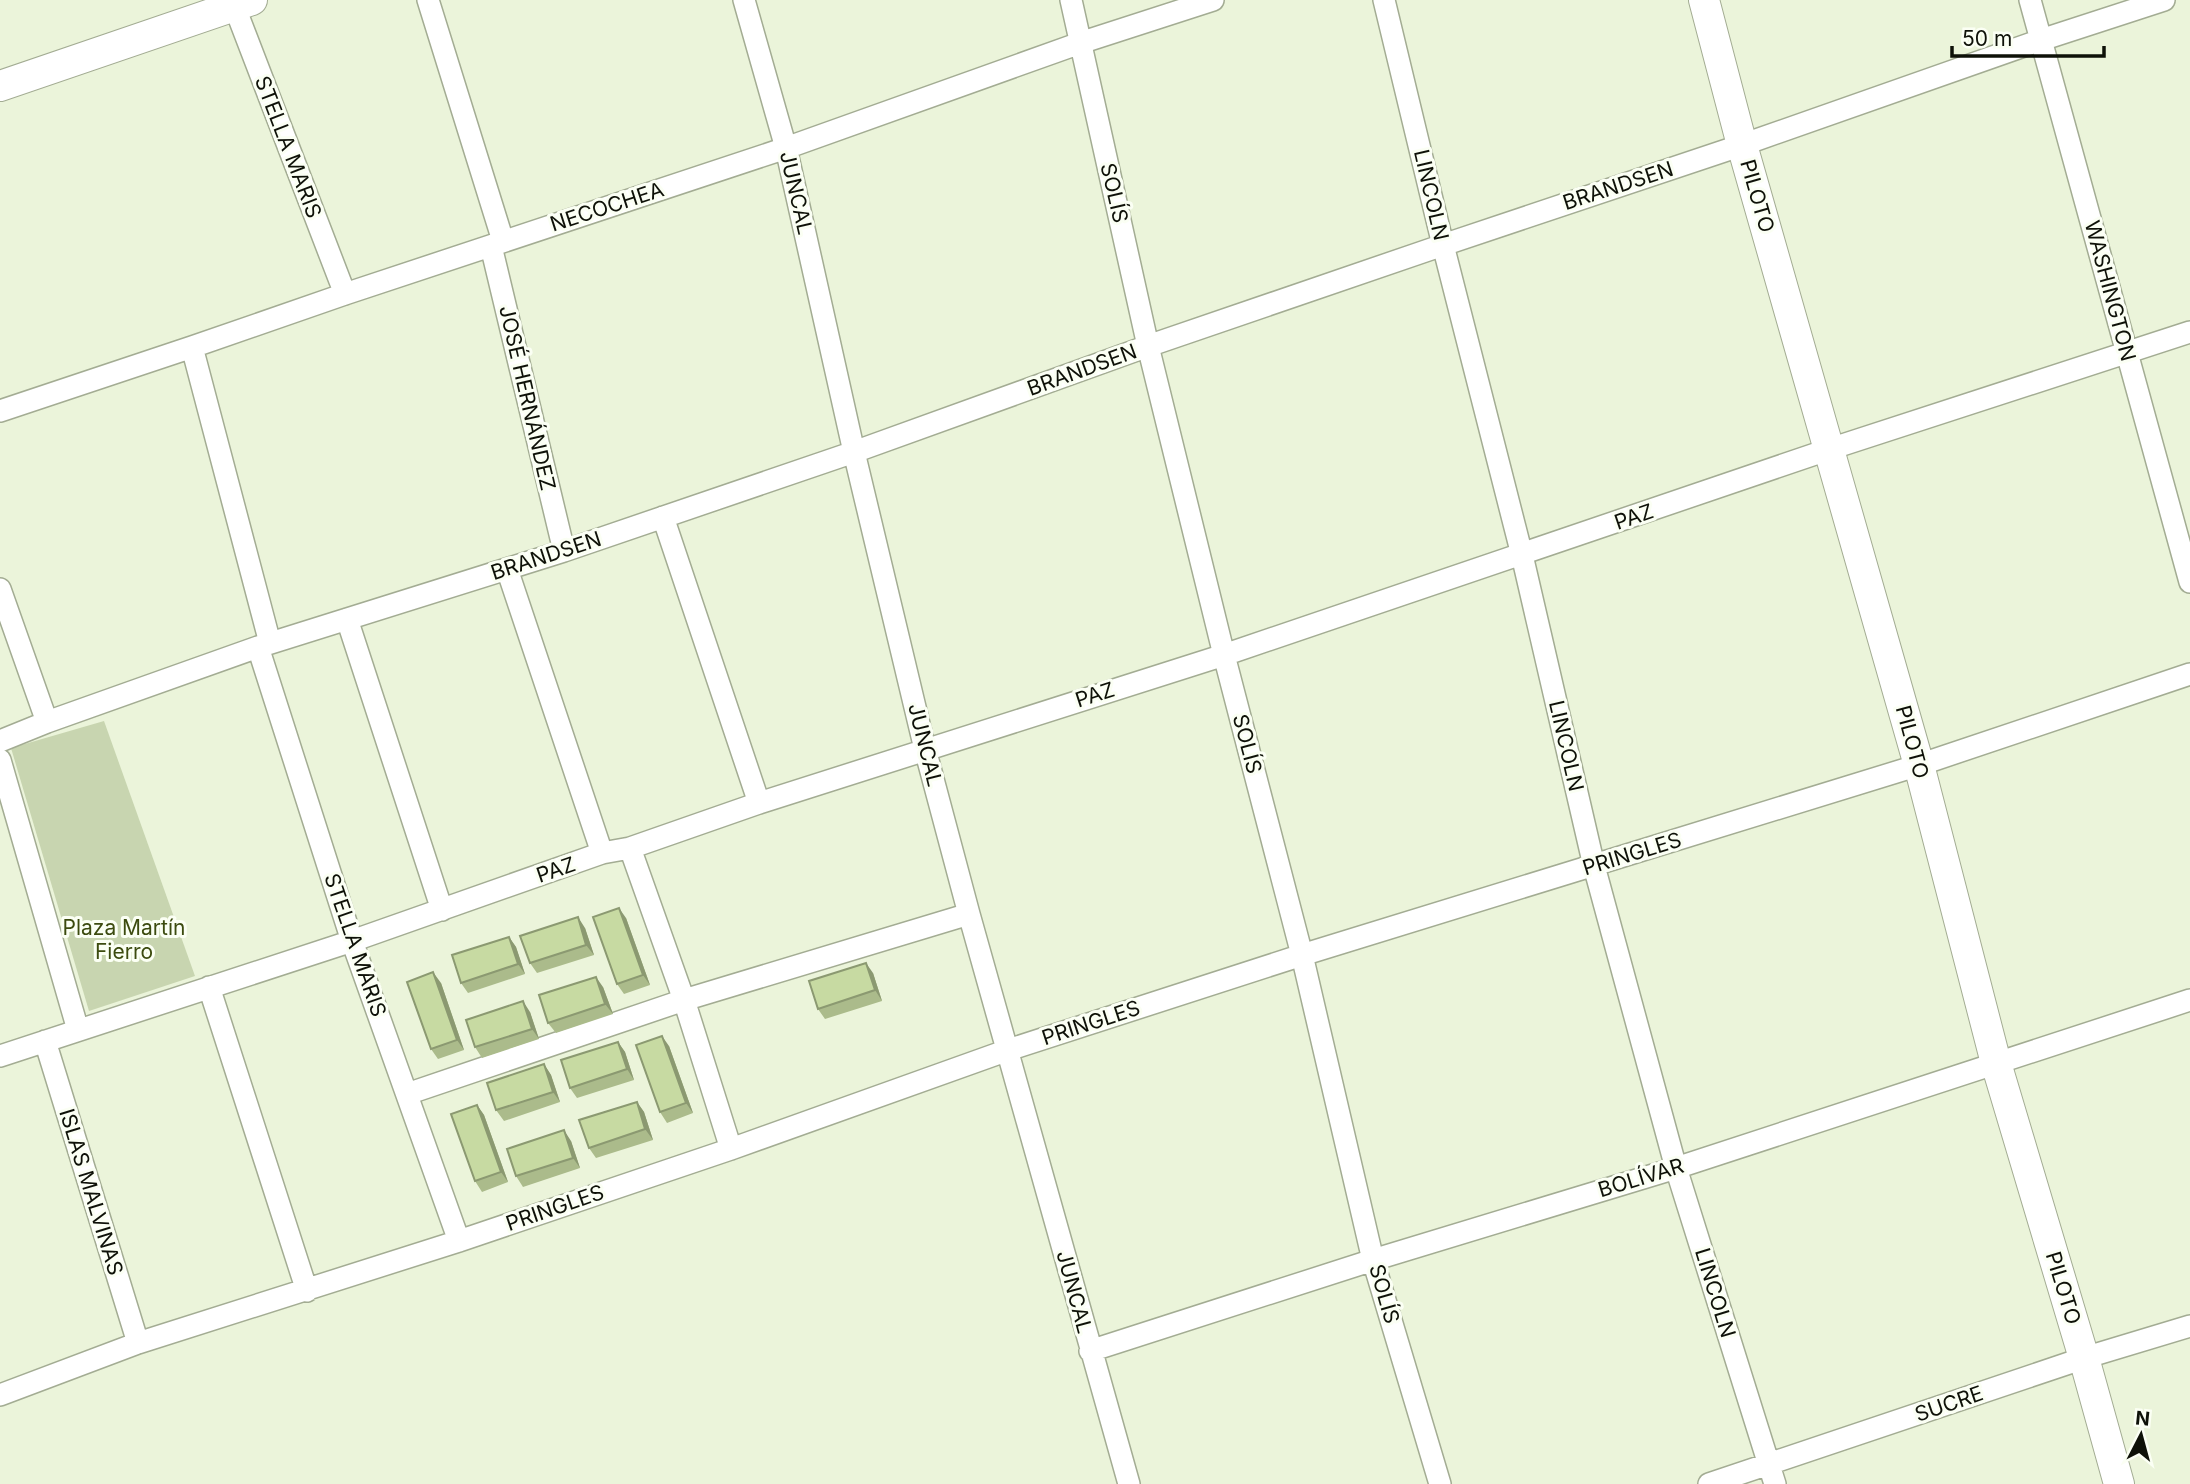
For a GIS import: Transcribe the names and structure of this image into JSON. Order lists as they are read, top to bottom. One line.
{"streets":{"main road":["PILOTO"],"street":["STELLA MARIS","BRANDSEN","JUNCAL","SOLÍS","LINCOLN","NECOCHEA","WASHINGTON","JOSÉ HERNÁNDEZ","PAZ","PRINGLES","BOLÍVAR","ISLAS MALVINAS","SUCRE"]},"crossings":[["STELLA MARIS","BRANDSEN"],["STELLA MARIS","NECOCHEA"],["STELLA MARIS","PAZ"],["STELLA MARIS","PRINGLES"],["BRANDSEN","JUNCAL"],["BRANDSEN","SOLÍS"],["BRANDSEN","LINCOLN"],["BRANDSEN","PILOTO"],["BRANDSEN","WASHINGTON"],["BRANDSEN","JOSÉ HERNÁNDEZ"],["JUNCAL","NECOCHEA"],["JUNCAL","PAZ"],["JUNCAL","PRINGLES"],["JUNCAL","BOLÍVAR"],["SOLÍS","NECOCHEA"],["SOLÍS","PAZ"],["SOLÍS","PRINGLES"],["SOLÍS","BOLÍVAR"],["LINCOLN","PAZ"],["LINCOLN","PRINGLES"],["LINCOLN","BOLÍVAR"],["LINCOLN","SUCRE"],["PILOTO","PAZ"],["PILOTO","PRINGLES"],["PILOTO","BOLÍVAR"],["PILOTO","SUCRE"],["NECOCHEA","JOSÉ HERNÁNDEZ"],["WASHINGTON","PAZ"],["PAZ","ISLAS MALVINAS"],["PRINGLES","ISLAS MALVINAS"]],"parks":["Plaza Martín Fierro"],"scale_bar":"50 m","north":"top"}
